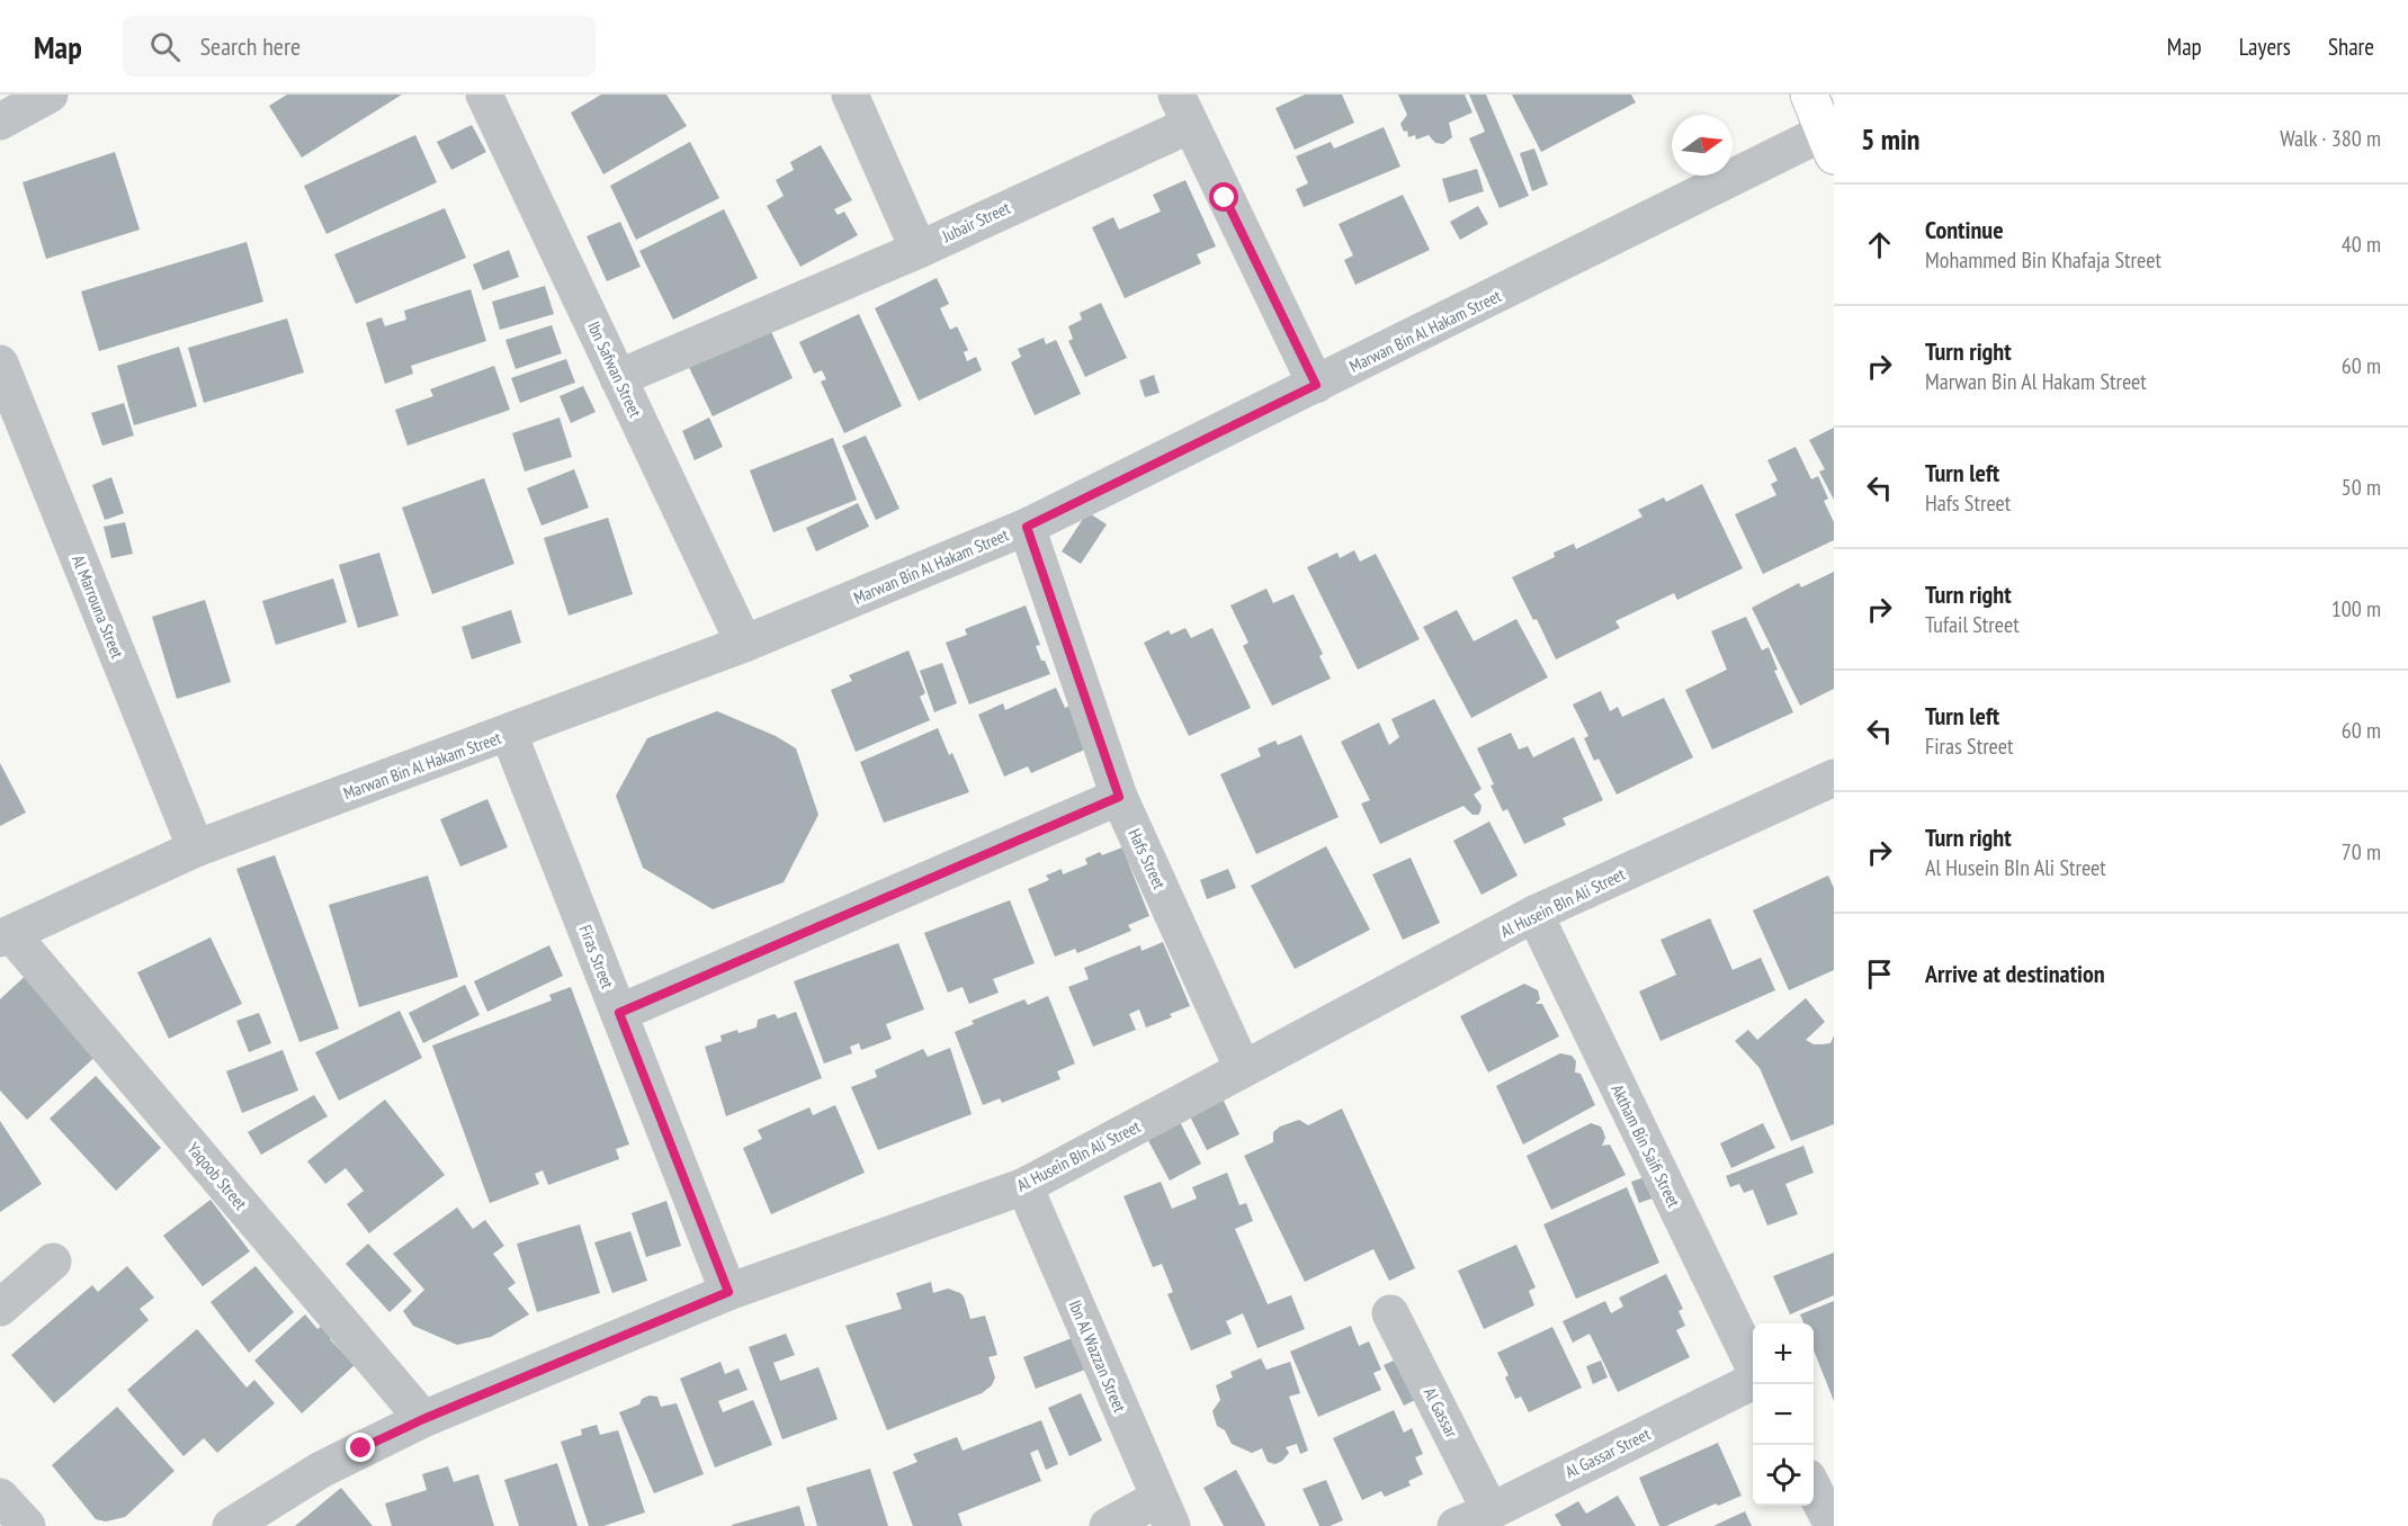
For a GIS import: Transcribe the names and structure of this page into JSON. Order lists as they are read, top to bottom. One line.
{"streets":{"street":["Jubair Street","Marwan Bin Al Hakam Street","Ibn Safwan Street","Al Marrouna Street","Hafs Street","Al Husein BIn Ali Street","Firas Street","Aktham Bin Saifi Street","Yaqoob Street","Ibn Al Wazzan Street","Al Gassar","Al Gassar Street"]},"crossings":[["Jubair Street","Ibn Safwan Street"],["Marwan Bin Al Hakam Street","Ibn Safwan Street"],["Marwan Bin Al Hakam Street","Al Marrouna Street"],["Marwan Bin Al Hakam Street","Hafs Street"],["Marwan Bin Al Hakam Street","Firas Street"],["Marwan Bin Al Hakam Street","Yaqoob Street"],["Hafs Street","Al Husein BIn Ali Street"],["Al Husein BIn Ali Street","Firas Street"],["Al Husein BIn Ali Street","Aktham Bin Saifi Street"],["Al Husein BIn Ali Street","Yaqoob Street"],["Al Husein BIn Ali Street","Ibn Al Wazzan Street"],["Al Gassar","Al Gassar Street"]],"north":"right","page":{"header":"Map","search":"Search here","nav":["Map","Layers","Share"],"heading":["5 min","Walk · 380 m"],"list":[["Continue","Mohammed Bin Khafaja Street","40 m"],["Turn right","Marwan Bin Al Hakam Street","60 m"],["Turn left","Hafs Street","50 m"],["Turn right","Tufail Street","100 m"],["Turn left","Firas Street","60 m"],["Turn right","Al Husein BIn Ali Street","70 m"],"Arrive at destination"],"map_buttons":["+","−"]}}
